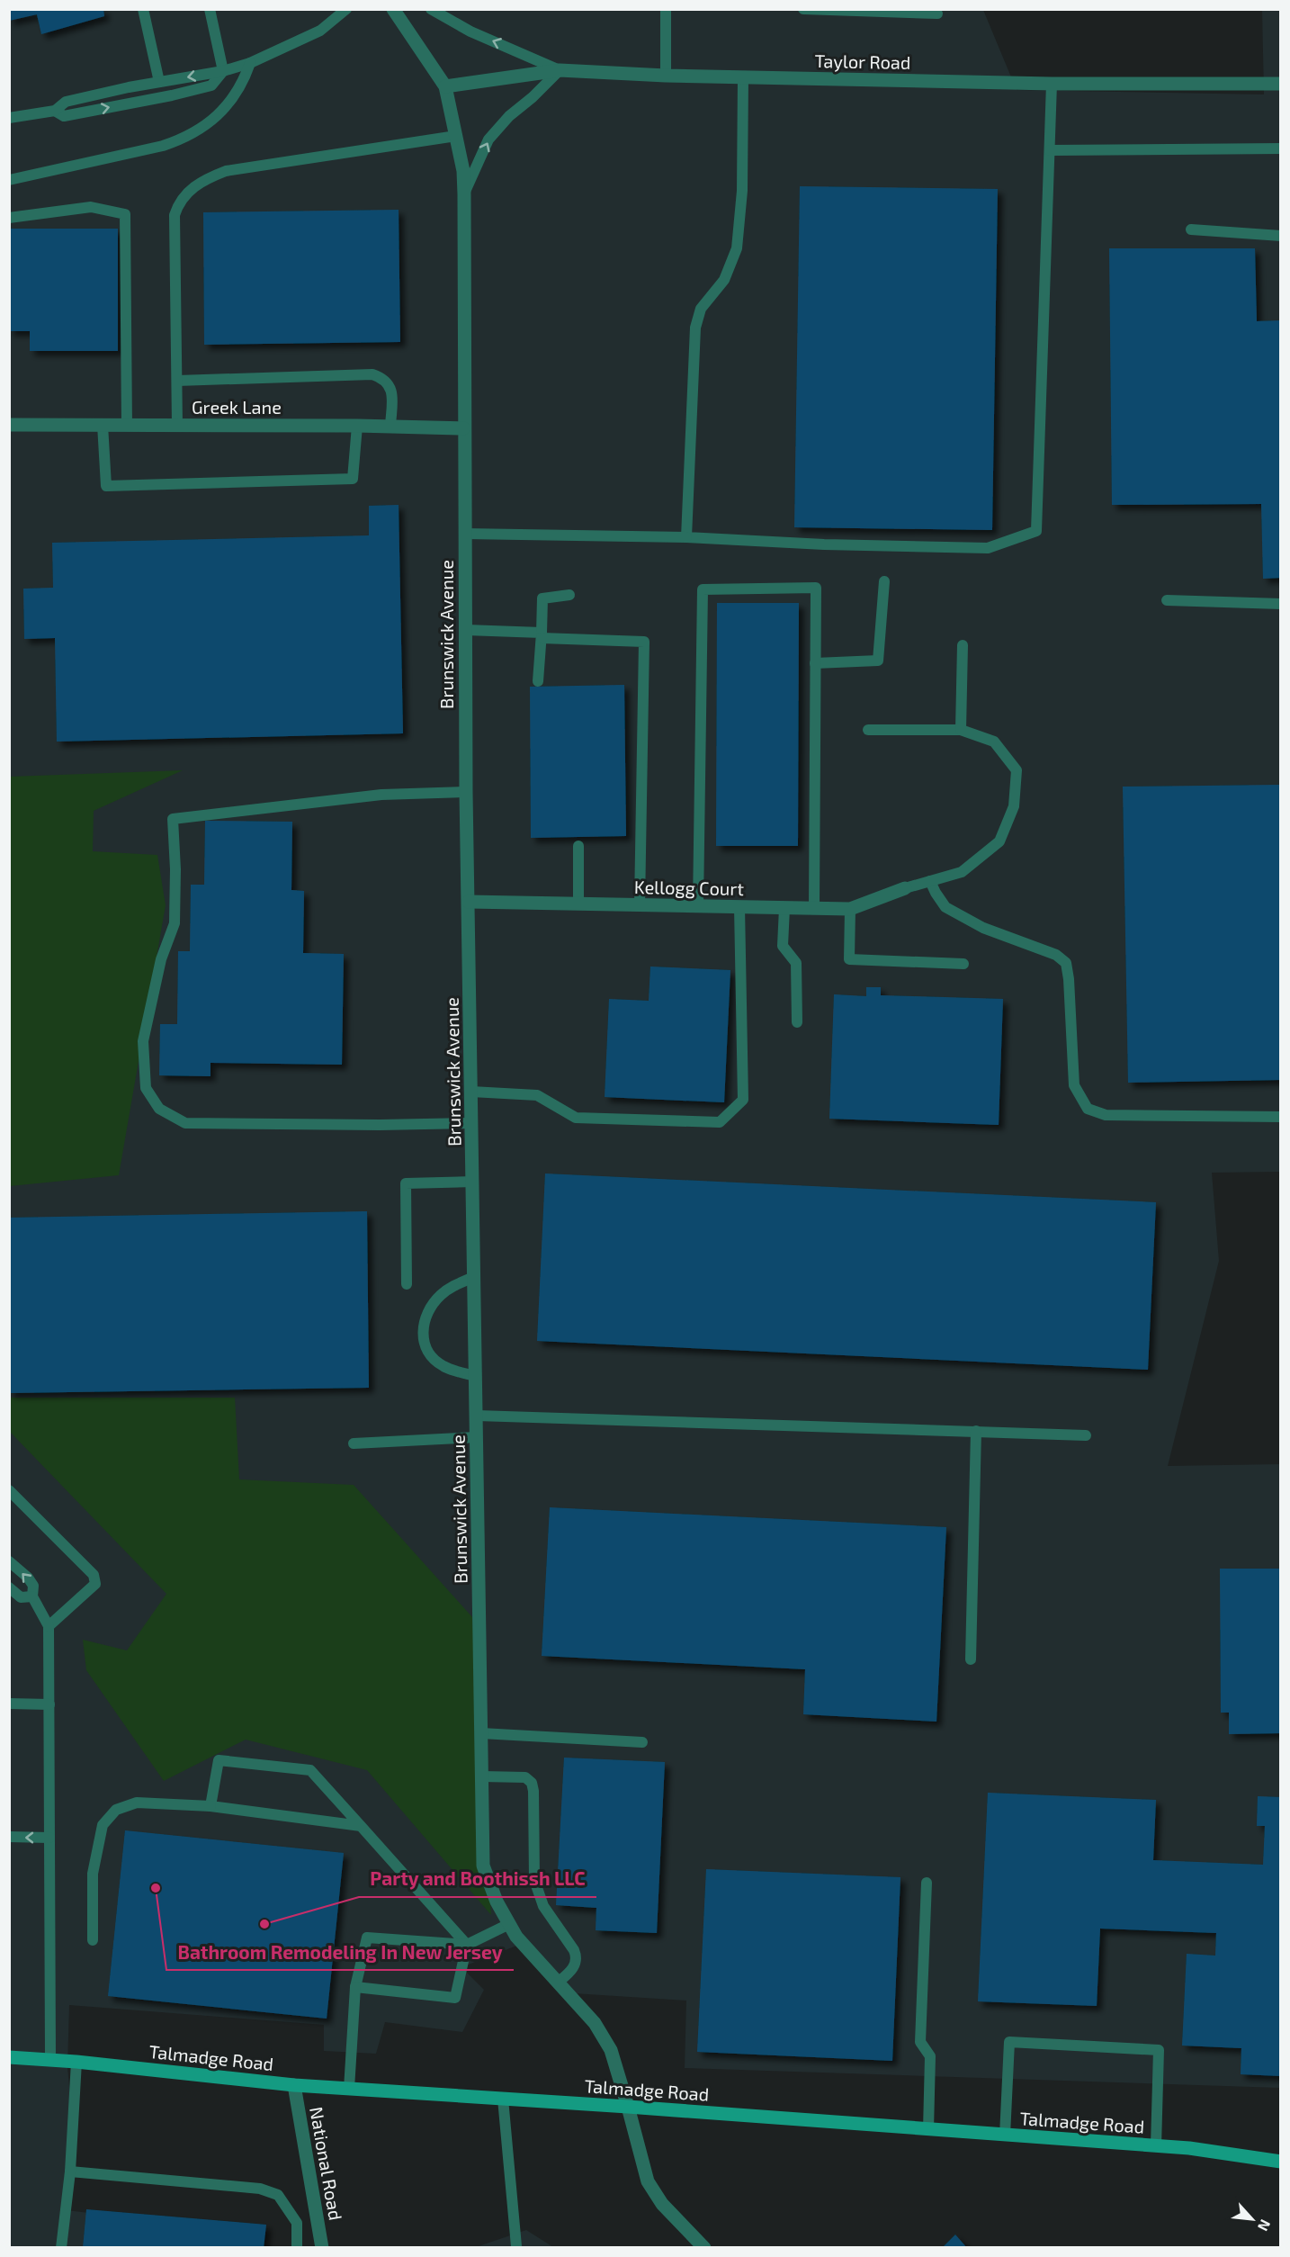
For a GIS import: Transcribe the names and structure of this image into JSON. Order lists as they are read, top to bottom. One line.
{"streets":{"street":["Taylor Road","Greek Lane","Brunswick Avenue","Kellogg Court","Talmadge Road","National Road"]},"crossings":[["Taylor Road","Brunswick Avenue"],["Greek Lane","Brunswick Avenue"],["Brunswick Avenue","Kellogg Court"],["Brunswick Avenue","Talmadge Road"],["Talmadge Road","National Road"]],"places":["Bathroom Remodeling In New Jersey","Party and Boothissh LLC"],"north":"bottom right"}
